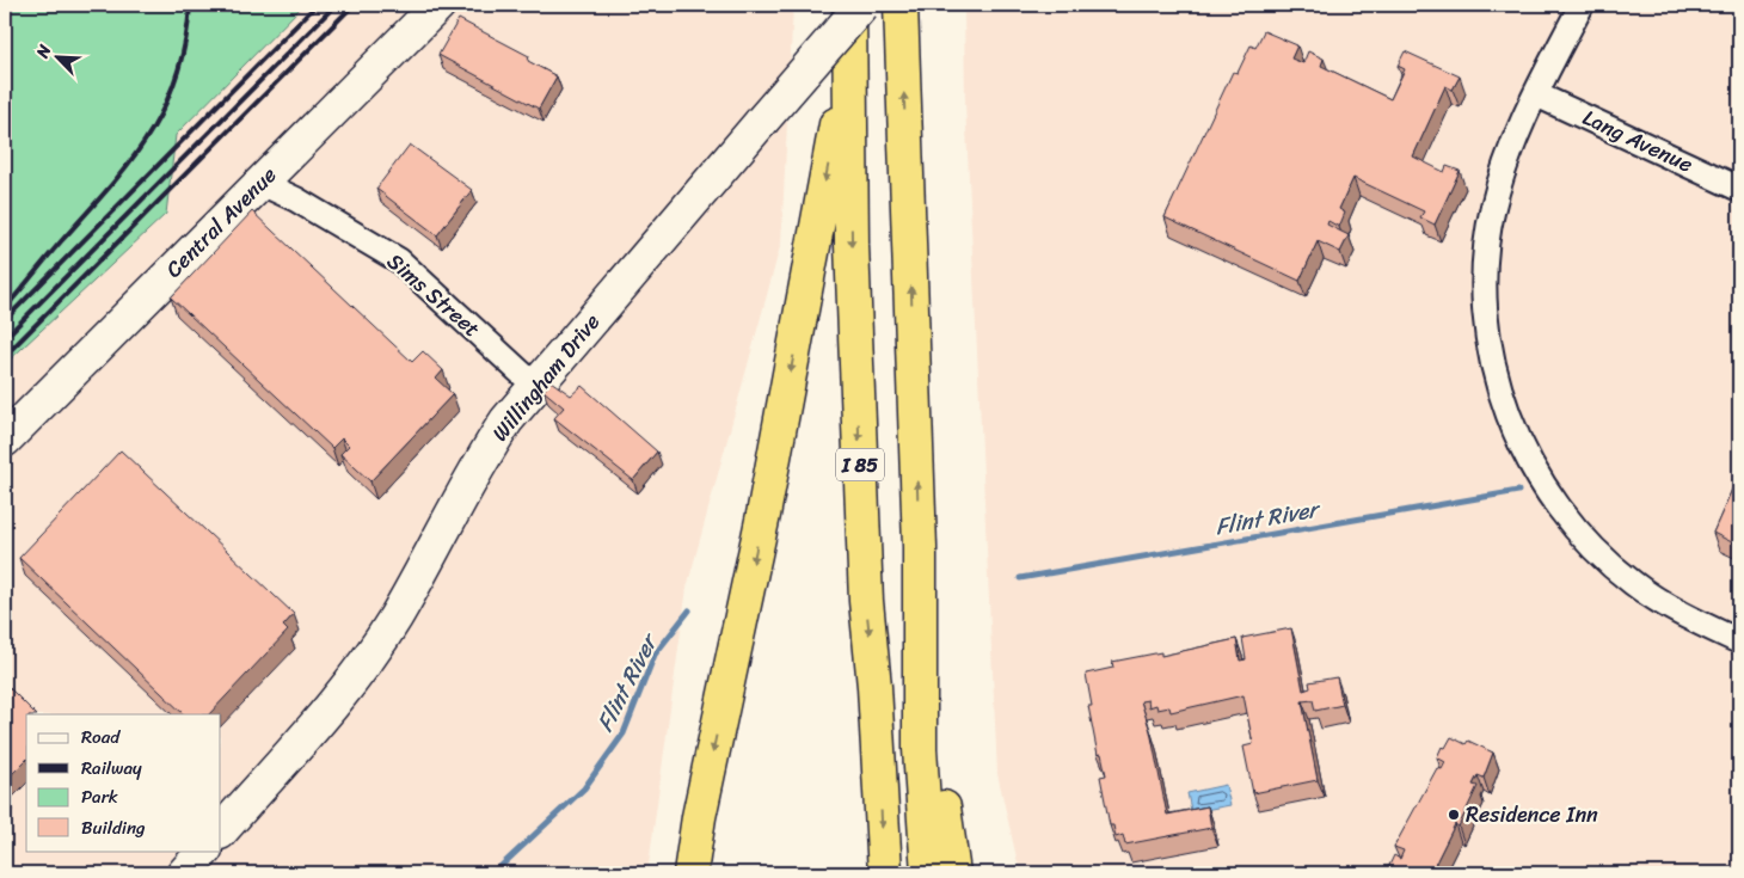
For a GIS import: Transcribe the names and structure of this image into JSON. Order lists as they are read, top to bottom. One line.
{"streets":{"highway":["I 85"],"street":["Lang Avenue","Central Avenue","Sims Street","Willingham Drive"]},"crossings":[["Central Avenue","Sims Street"],["Sims Street","Willingham Drive"]],"water":["Flint River"],"places":["Residence Inn"],"legend":["Road","Railway","Park","Building"],"north":"top left"}
